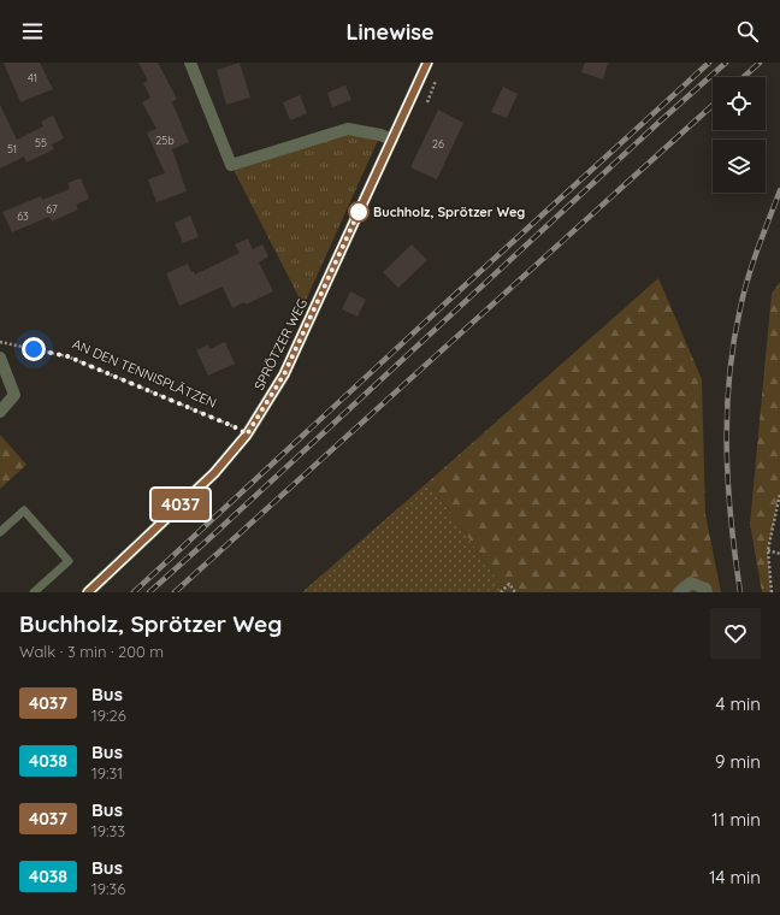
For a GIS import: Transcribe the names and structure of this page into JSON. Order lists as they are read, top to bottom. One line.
{"streets":{"street":["SPRÖTZER WEG"],"path":["AN DEN TENNISPLÄTZEN"]},"crossings":[["SPRÖTZER WEG","AN DEN TENNISPLÄTZEN"]],"places":["Buchholz, Sprötzer Weg"],"lines":["bus line 4037"],"house_numbers":["41","25b","55","26","51","67","63"],"page":{"header":"Linewise","on_map":"4037","heading":["Buchholz, Sprötzer Weg","Walk · 3 min · 200 m"],"list":[{"mark":"4037","name":"Bus","note":"19:26","value":"4 min"},{"mark":"4038","name":"Bus","note":"19:31","value":"9 min"},{"mark":"4037","name":"Bus","note":"19:33","value":"11 min"},{"mark":"4038","name":"Bus","note":"19:36","value":"14 min"}]}}
